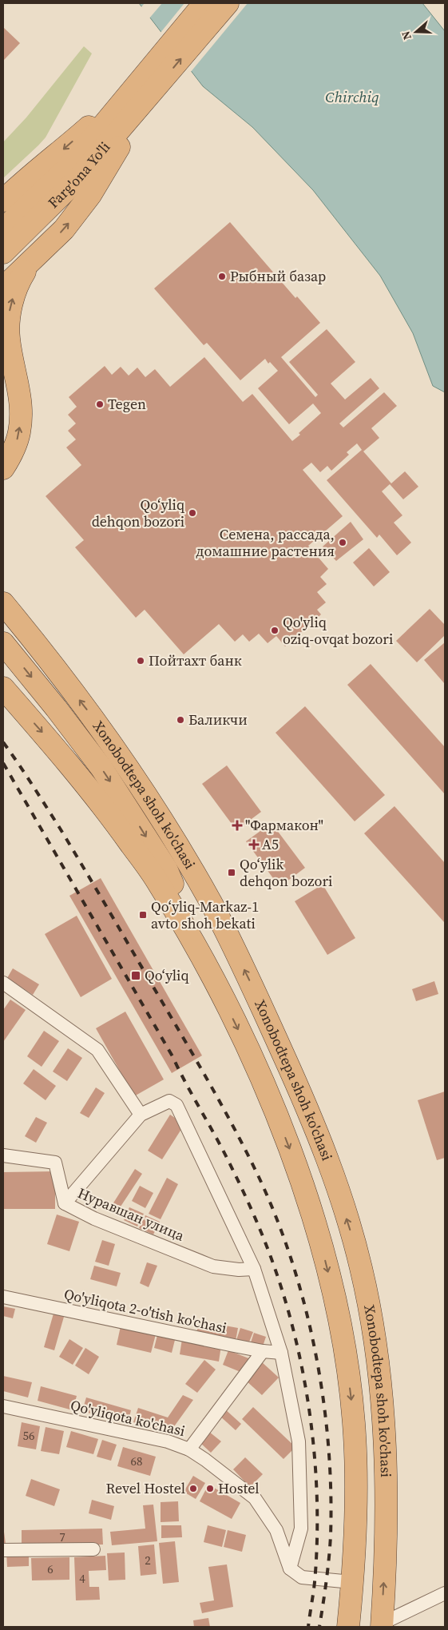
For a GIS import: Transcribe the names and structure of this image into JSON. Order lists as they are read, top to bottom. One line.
{"streets":{"highway":["Farg'ona Yo'li","Xonobodtepa shoh ko'chasi"],"street":["Нуравшан улица","Qo'yliqota 2-o'tish ko'chasi","Qo'yliqota ko'chasi"]},"water":["Chirchiq"],"places":{"other":["Рыбный базар","Tegen","Qoʻyliq dehqon bozori","Семена, рассада, домашние растения","Qo'yliq oziq-ovqat bozori","Пойтахт банк","Баликчи","Revel Hostel","Hostel"],"health":["\"Фармакон\"","А5"],"transit":["Qo‘ylik dehqon bozori","Qoʻyliq-Markaz-1 avto shoh bekati","Qo‘yliq"]},"house_numbers":["56","68","7","2","6","4"],"north":"left"}
